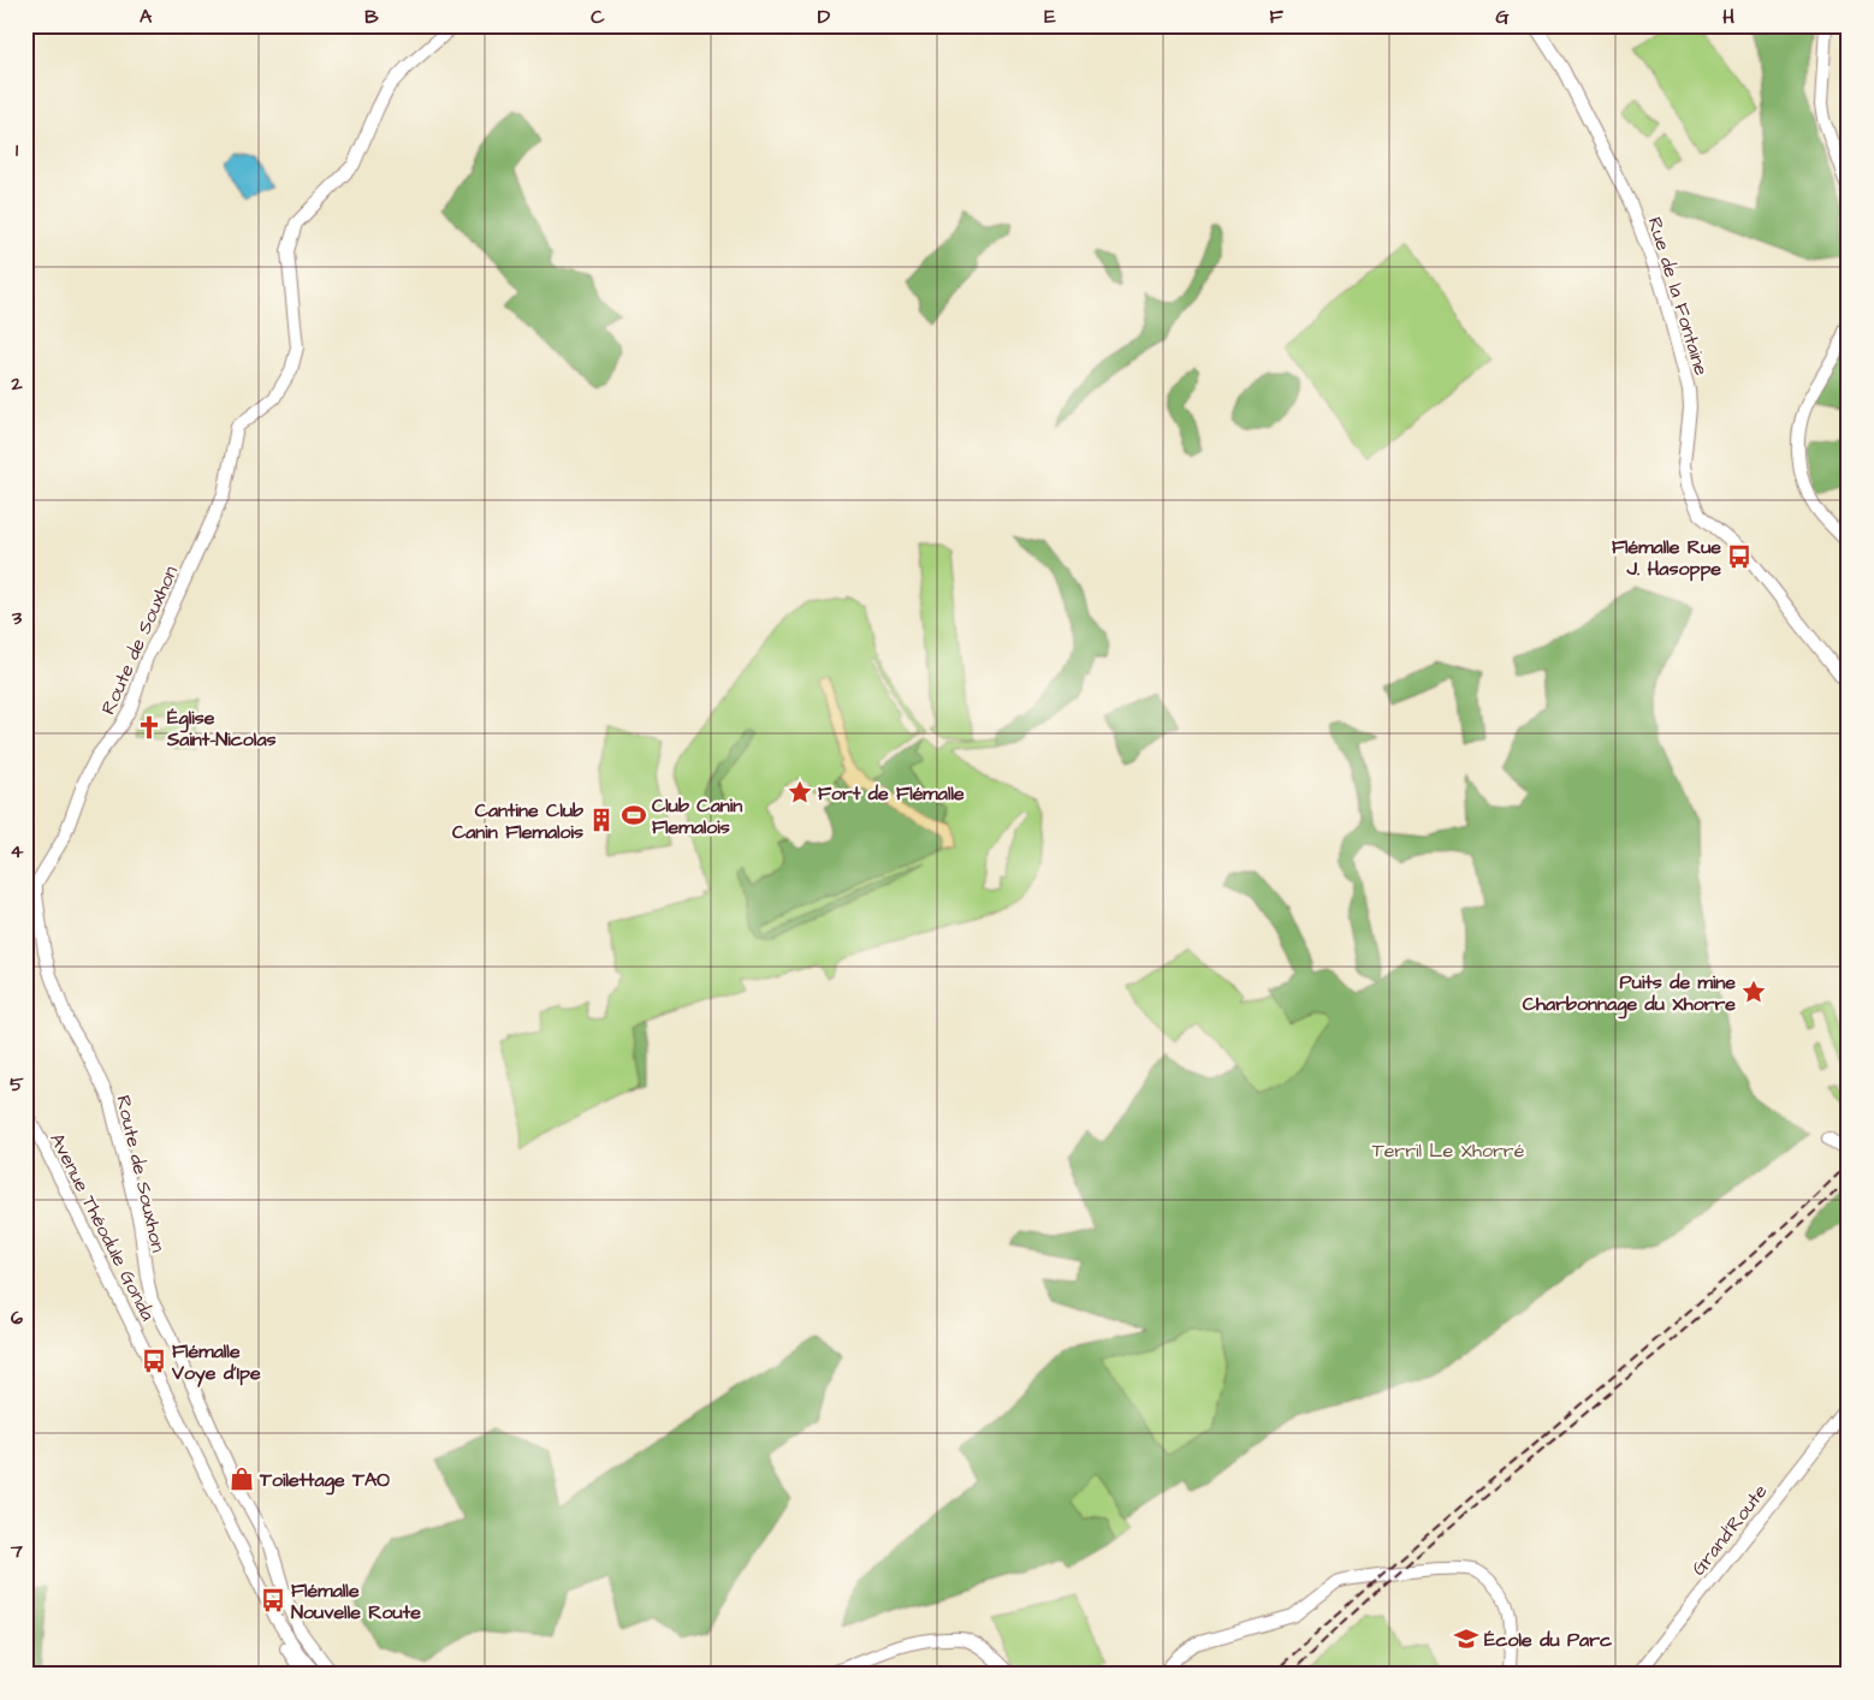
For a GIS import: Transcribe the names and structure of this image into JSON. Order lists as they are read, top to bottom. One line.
{"streets":{"street":["Rue de la Fontaine","Route de Souxhon","Avenue Théodule Gonda","Grand'Route"]},"parks":["Terril Le Xhorré"],"places":{"bus stop":["Flémalle Rue J. Hasoppe","Flémalle Voye d'Ipe","Flémalle Nouvelle Route"],"church":["Église Saint-Nicolas"],"place":["Fort de Flémalle","Puits de mine Charbonnage du Xhorre"],"sports":["Club Canin Flemalois"],"building":["Cantine Club Canin Flemalois"],"shop":["Toilettage TAO"],"school or university":["École du Parc"]},"grid":{"columns":["A","B","C","D","E","F","G","H"],"rows":["1","2","3","4","5","6","7"]}}
